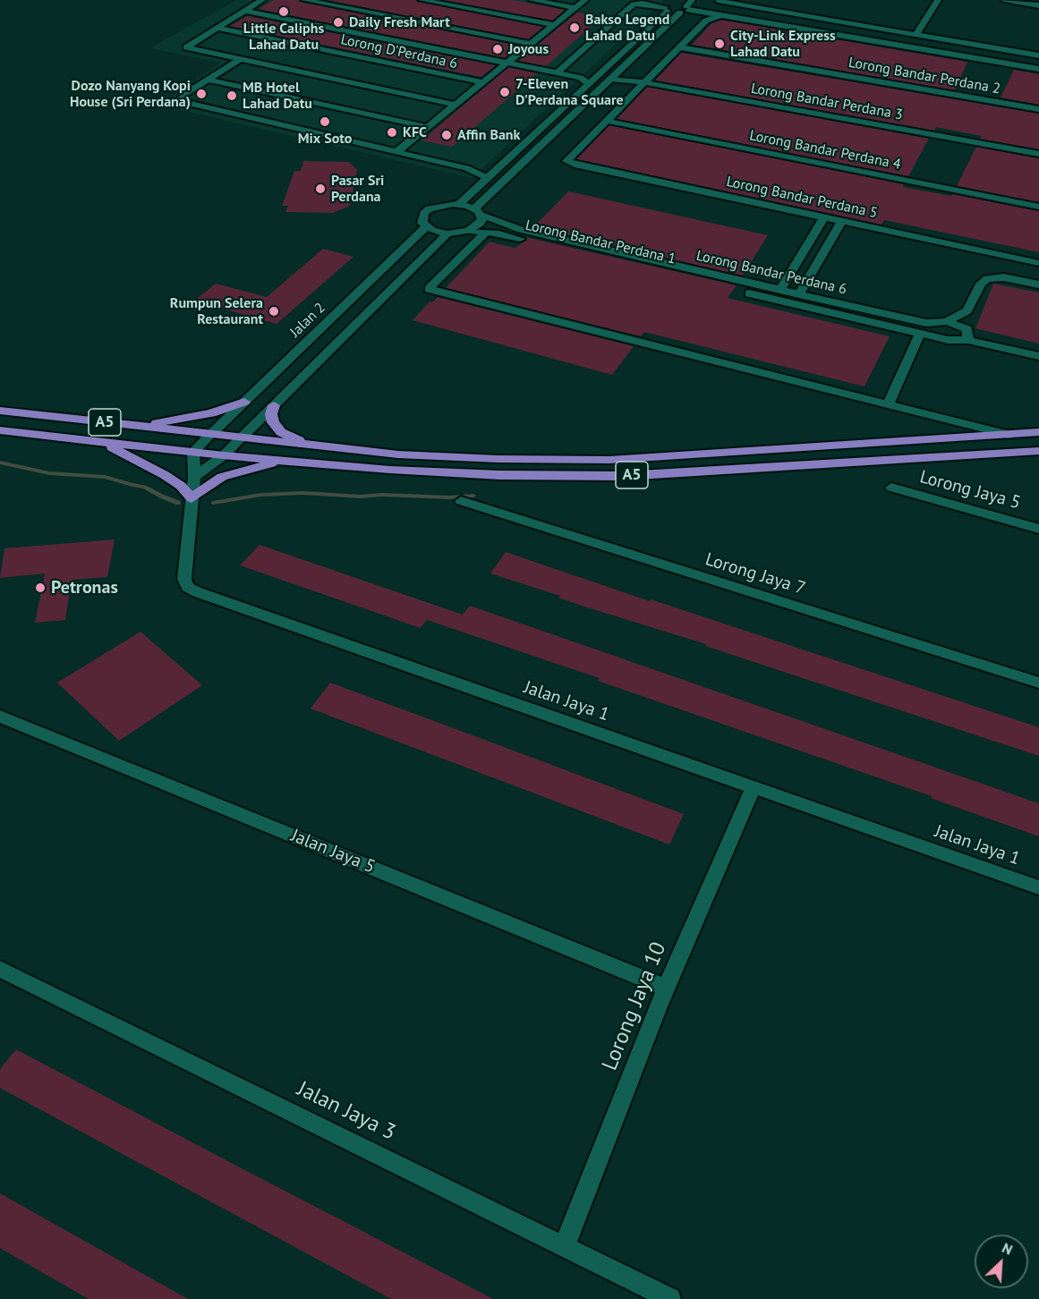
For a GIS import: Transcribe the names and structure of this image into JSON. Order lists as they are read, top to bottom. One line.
{"streets":{"highway":["A5"],"street":["Lorong D'Perdana 6","Lorong Bandar Perdana 2","Lorong Bandar Perdana 3","Lorong Bandar Perdana 4","Lorong Bandar Perdana 5","Lorong Bandar Perdana 1","Lorong Bandar Perdana 6","Jalan 2","Lorong Jaya 5","Lorong Jaya 7","Jalan Jaya 1","Jalan Jaya 5","Lorong Jaya 10","Jalan Jaya 3"]},"crossings":[["Lorong Bandar Perdana 4","Lorong Bandar Perdana 5"],["Jalan 2","A5"],["Jalan 2","Jalan Jaya 1"],["A5","Jalan Jaya 1"],["Jalan Jaya 1","Lorong Jaya 10"],["Jalan Jaya 5","Lorong Jaya 10"],["Lorong Jaya 10","Jalan Jaya 3"]],"places":["Little Caliphs Lahad Datu","Daily Fresh Mart","Bakso Legend Lahad Datu","City-Link Express Lahad Datu","Joyous","7-Eleven D'Perdana Square","Dozo Nanyang Kopi House (Sri Perdana)","MB Hotel Lahad Datu","Mix Soto","KFC","Affin Bank","Pasar Sri Perdana","Rumpun Selera Restaurant","Petronas"],"north":"top right"}
